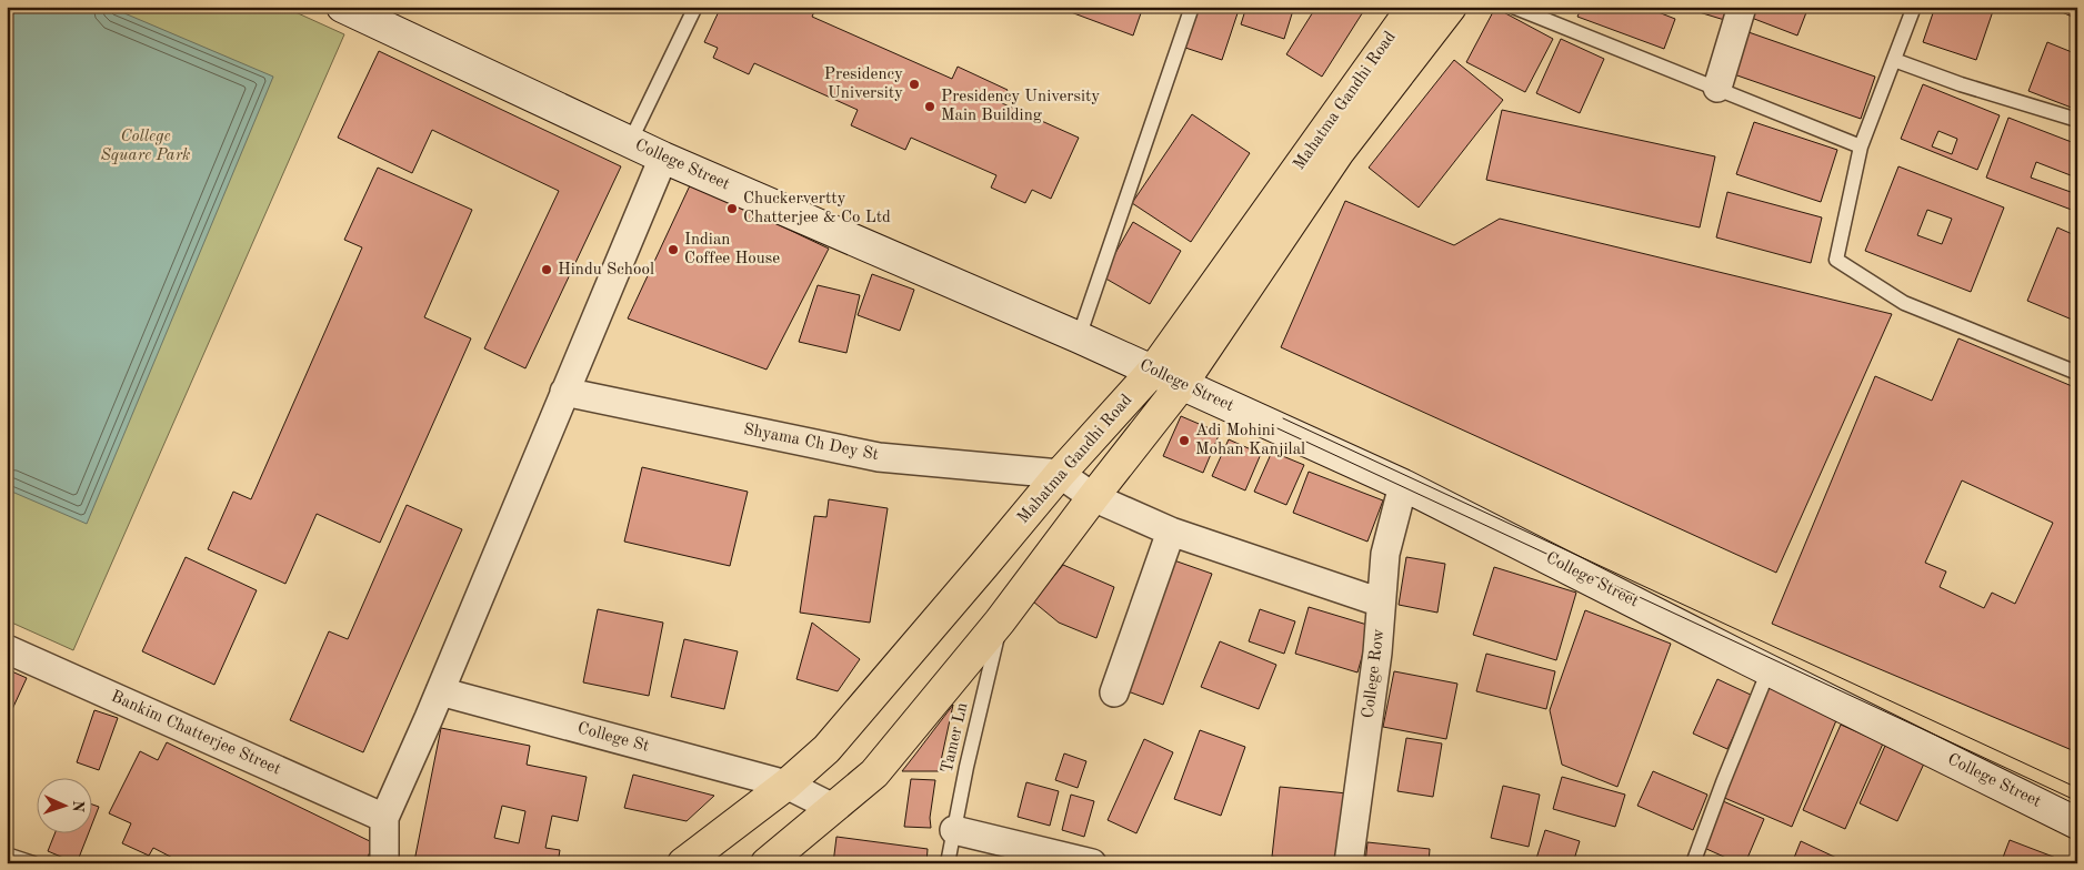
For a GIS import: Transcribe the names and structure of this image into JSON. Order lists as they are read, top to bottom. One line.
{"streets":{"main road":["Mahatma Gandhi Road","College Street"],"street":["Shyama Ch Dey St","College Row","Bankim Chatterjee Street","College St"],"lane":["Tamer Ln"]},"crossings":[["Mahatma Gandhi Road","College Street"],["Mahatma Gandhi Road","Shyama Ch Dey St"],["Mahatma Gandhi Road","College St"],["Mahatma Gandhi Road","Tamer Ln"],["College Street","College Row"]],"parks":["College Square Park"],"places":["Presidency University","Presidency University Main Building","Chuckervertty Chatterjee & Co Ltd","Indian Coffee House","Hindu School","Adi Mohini Mohan Kanjilal"],"north":"right"}
